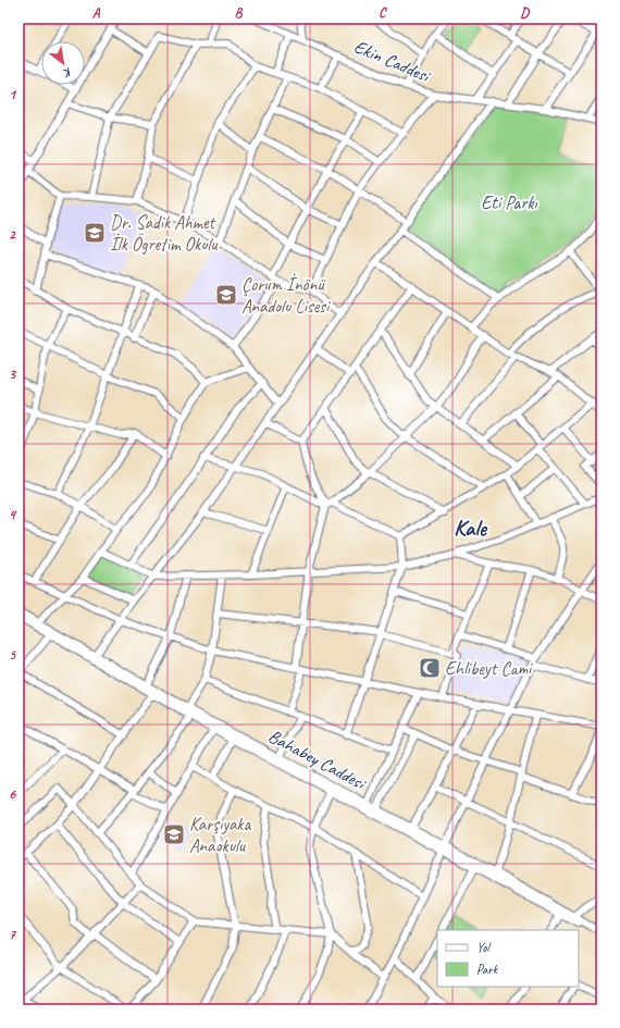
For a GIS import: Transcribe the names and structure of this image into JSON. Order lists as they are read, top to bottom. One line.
{"streets":{"street":["Ekin Caddesi","Bahabey Caddesi"]},"districts":["Kale"],"parks":["Eti Parkı"],"places":{"school or university":["Dr. Sadik Ahmet İlk Ögretim Okulu","Çorum İnönü Anadolu Lisesi","Karşıyaka Anaokulu"],"mosque":["Ehlibeyt Cami"]},"legend":["Yol","Park"],"north":"bottom right","grid":{"columns":["A","B","C","D"],"rows":["1","2","3","4","5","6","7"]}}
